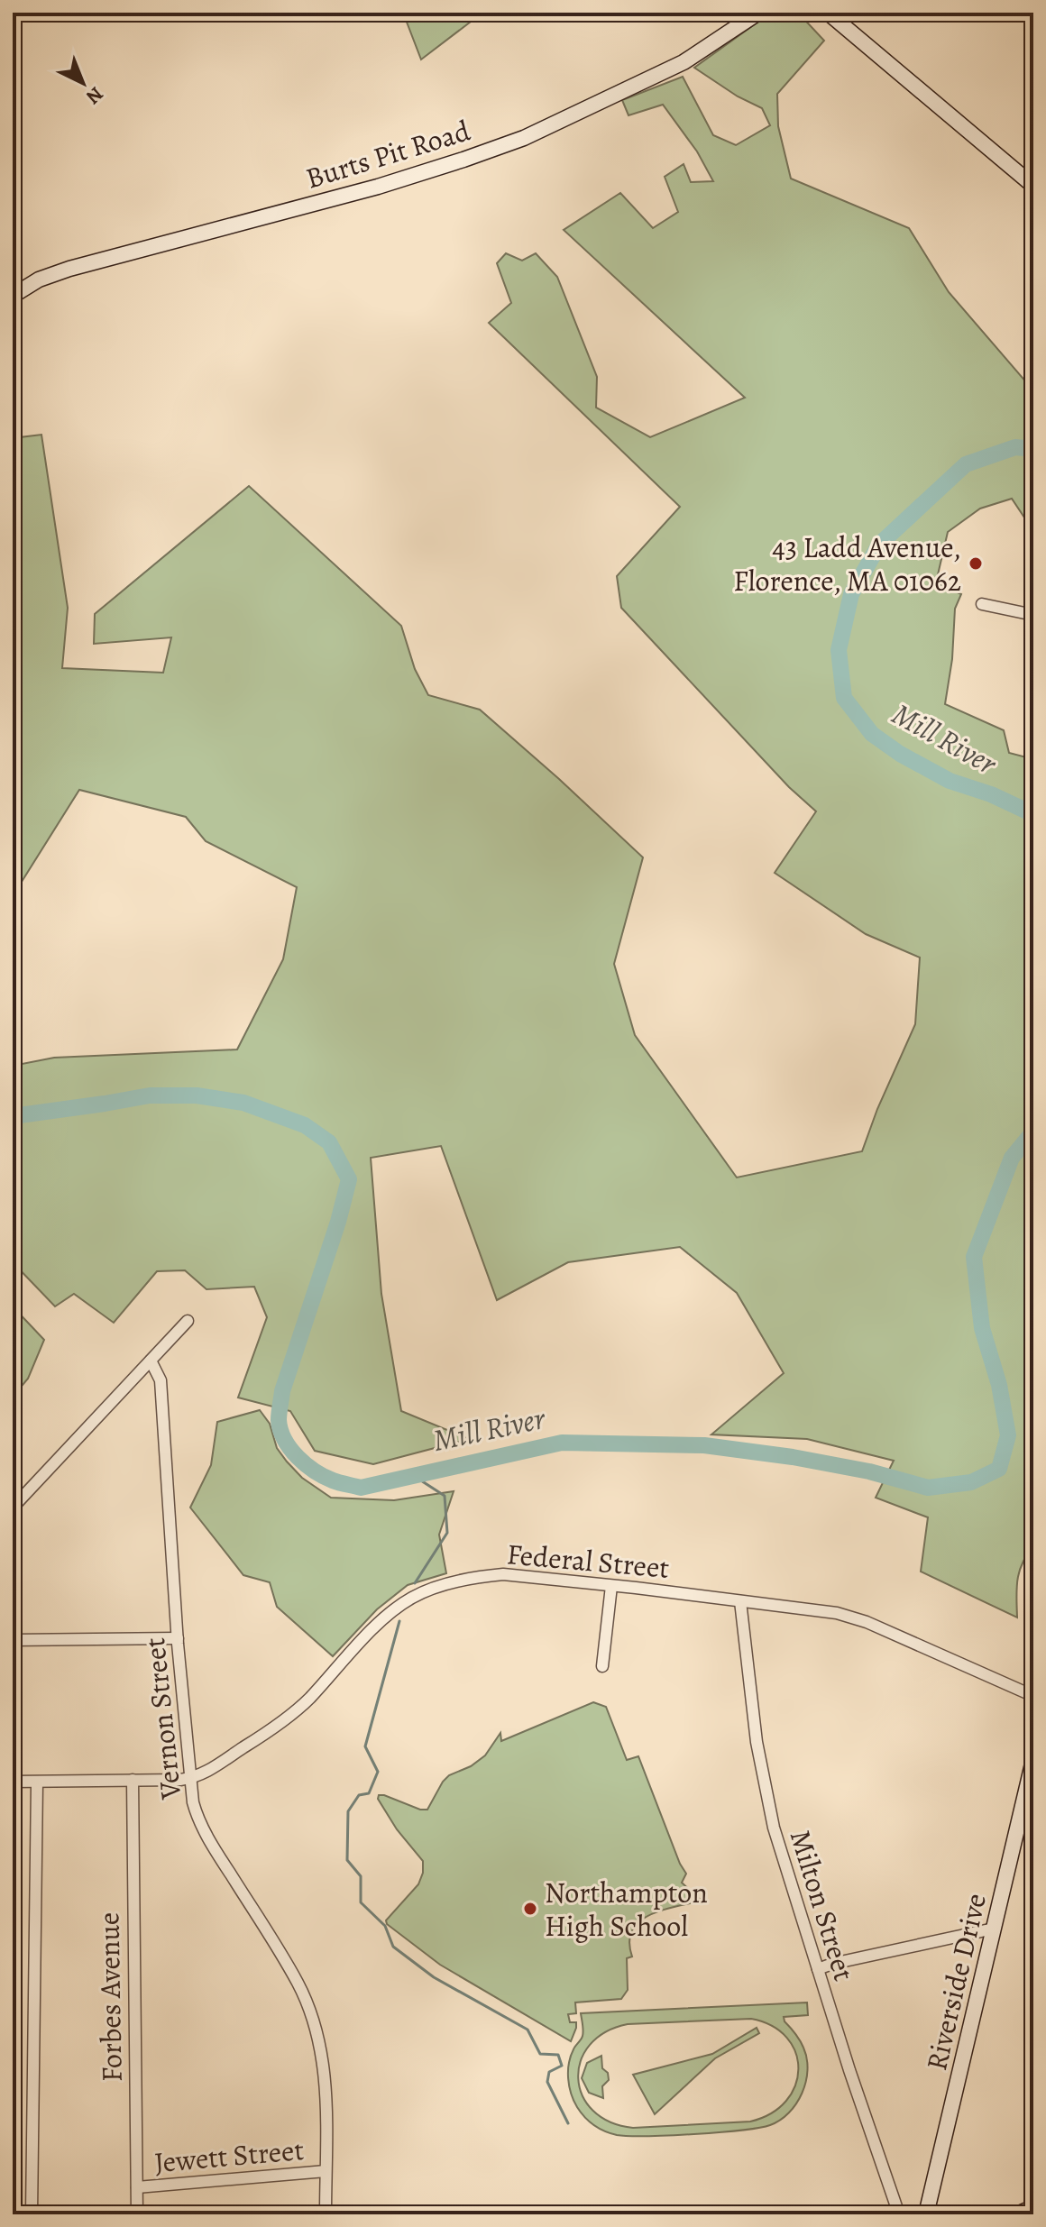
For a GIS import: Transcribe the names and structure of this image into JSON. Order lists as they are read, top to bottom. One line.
{"streets":{"street":["Burts Pit Road","Federal Street","Vernon Street","Milton Street","Riverside Drive","Forbes Avenue","Jewett Street"]},"crossings":[["Federal Street","Vernon Street"],["Federal Street","Milton Street"],["Vernon Street","Jewett Street"],["Forbes Avenue","Jewett Street"]],"water":["Mill River"],"places":["43 Ladd Avenue, Florence, MA 01062","Northampton High School"],"north":"bottom right"}
